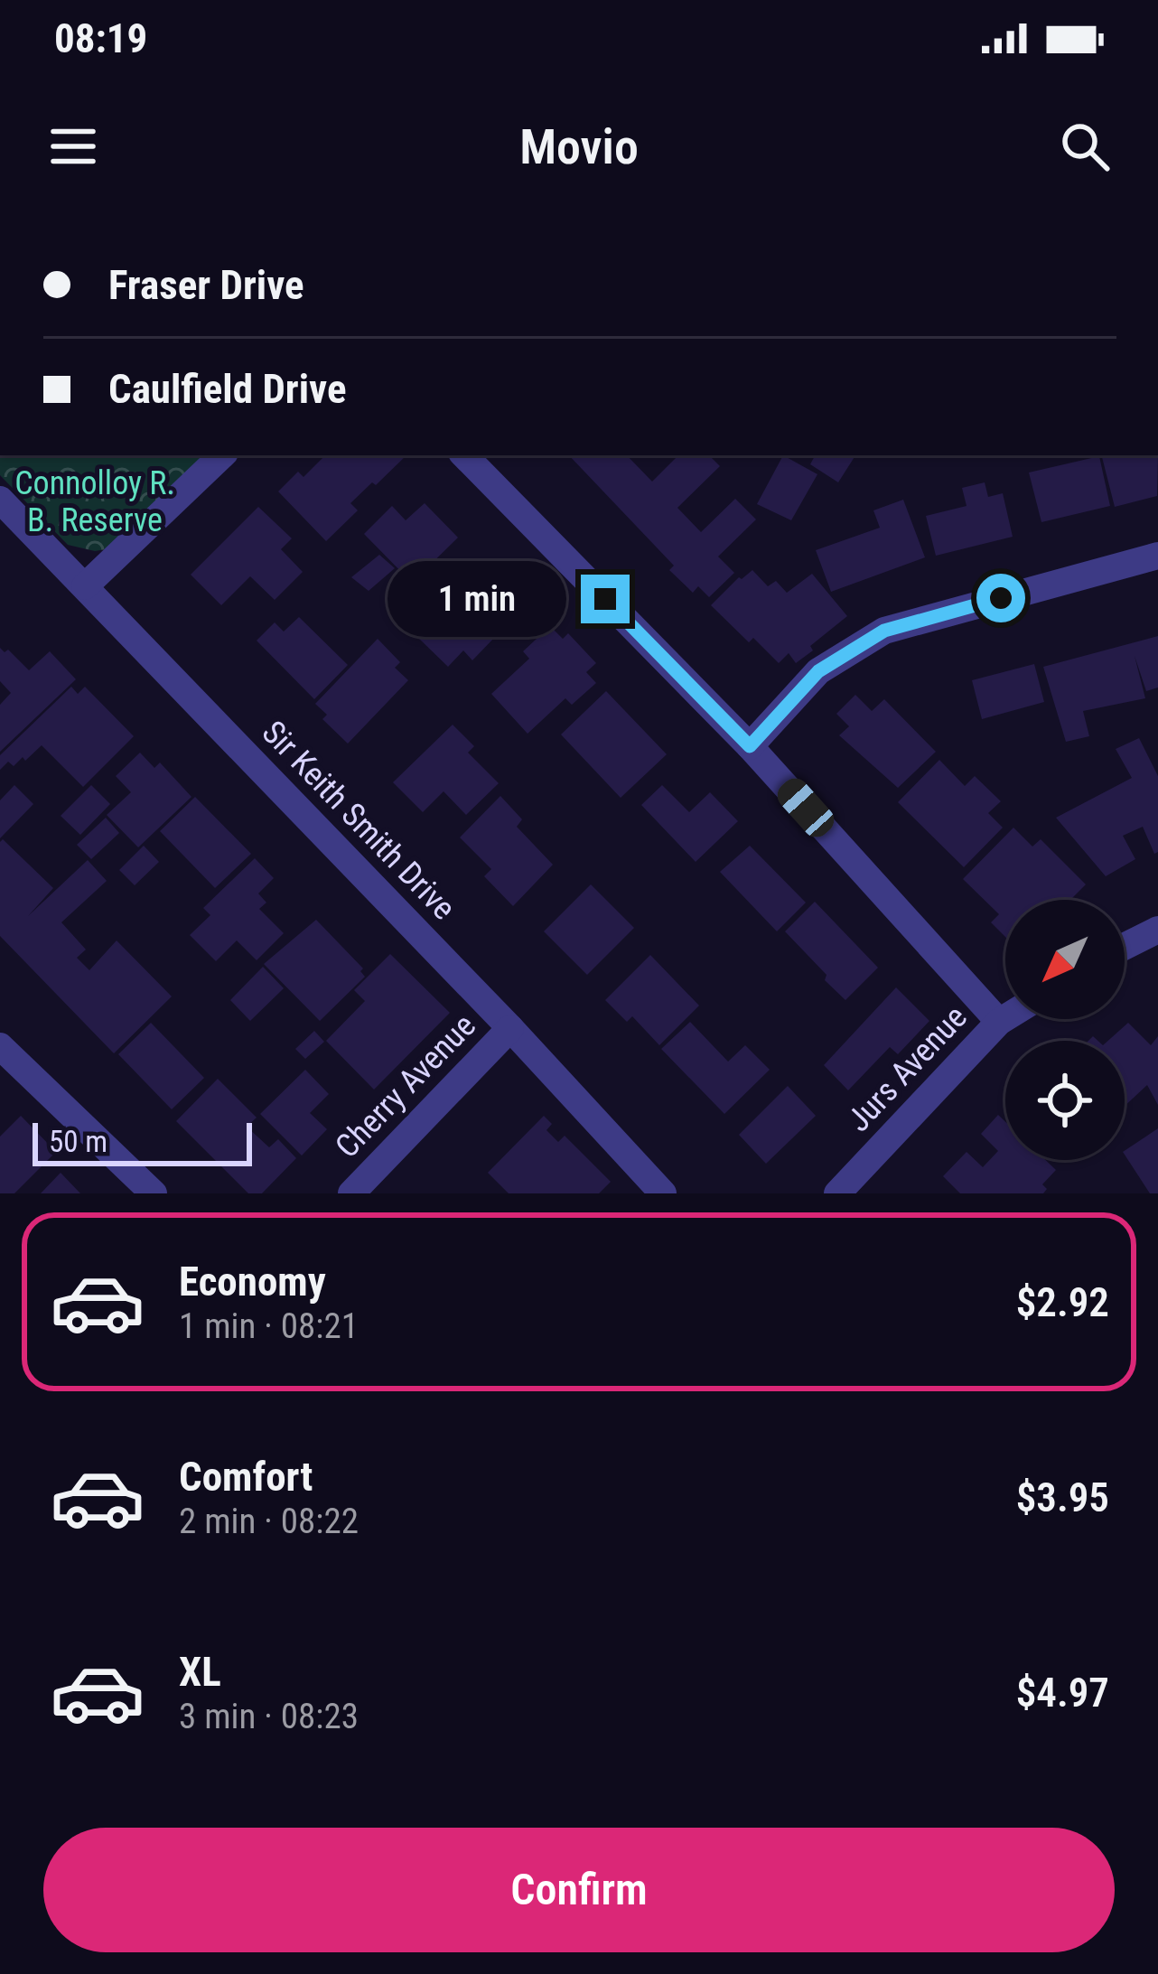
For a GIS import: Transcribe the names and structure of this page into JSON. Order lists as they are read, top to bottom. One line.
{"streets":{"street":["Sir Keith Smith Drive","Jurs Avenue","Cherry Avenue"]},"crossings":[["Sir Keith Smith Drive","Cherry Avenue"]],"parks":["Connolloy R. B. Reserve"],"scale_bar":"50 m","north":"bottom left","page":{"status":"08:19","header":"Movio","banner":["Fraser Drive","Caulfield Drive"],"bubble":"1 min","scale":"50 m","list":[{"name":"Economy","note":"1 min · 08:21","value":"$2.92"},{"name":"Comfort","note":"2 min · 08:22","value":"$3.95"},{"name":"XL","note":"3 min · 08:23","value":"$4.97"}],"buttons":"Confirm"}}
